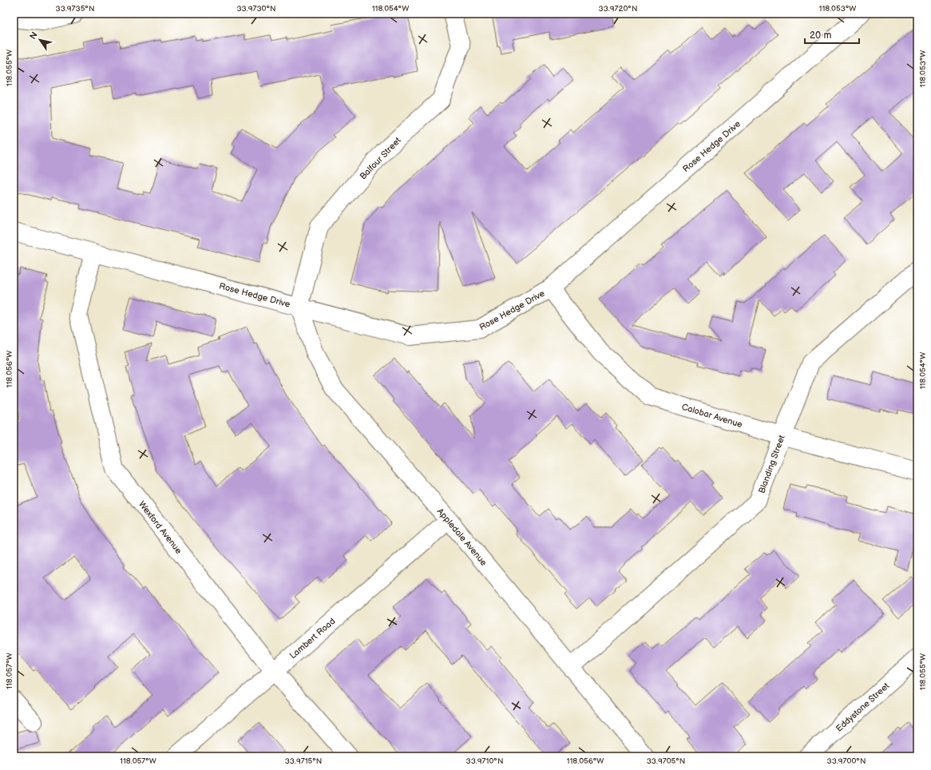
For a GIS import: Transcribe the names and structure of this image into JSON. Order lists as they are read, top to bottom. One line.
{"streets":{"street":["Rose Hedge Drive","Balfour Street","Calobar Avenue","Blanding Street","Wexford Avenue","Appledale Avenue","Lambert Road","Eddystone Street"]},"crossings":[["Rose Hedge Drive","Balfour Street"],["Rose Hedge Drive","Calobar Avenue"],["Rose Hedge Drive","Wexford Avenue"],["Rose Hedge Drive","Appledale Avenue"],["Balfour Street","Appledale Avenue"],["Calobar Avenue","Blanding Street"],["Blanding Street","Appledale Avenue"],["Wexford Avenue","Lambert Road"],["Appledale Avenue","Lambert Road"]],"scale_bar":"20 m","north":"top left","coordinates":["33.9735°N","33.9730°N","118.054°W","33.9720°N","118.053°W","118.055°W","118.056°W","118.057°W","33.9715°N","33.9710°N","33.9705°N","33.9700°N"]}
